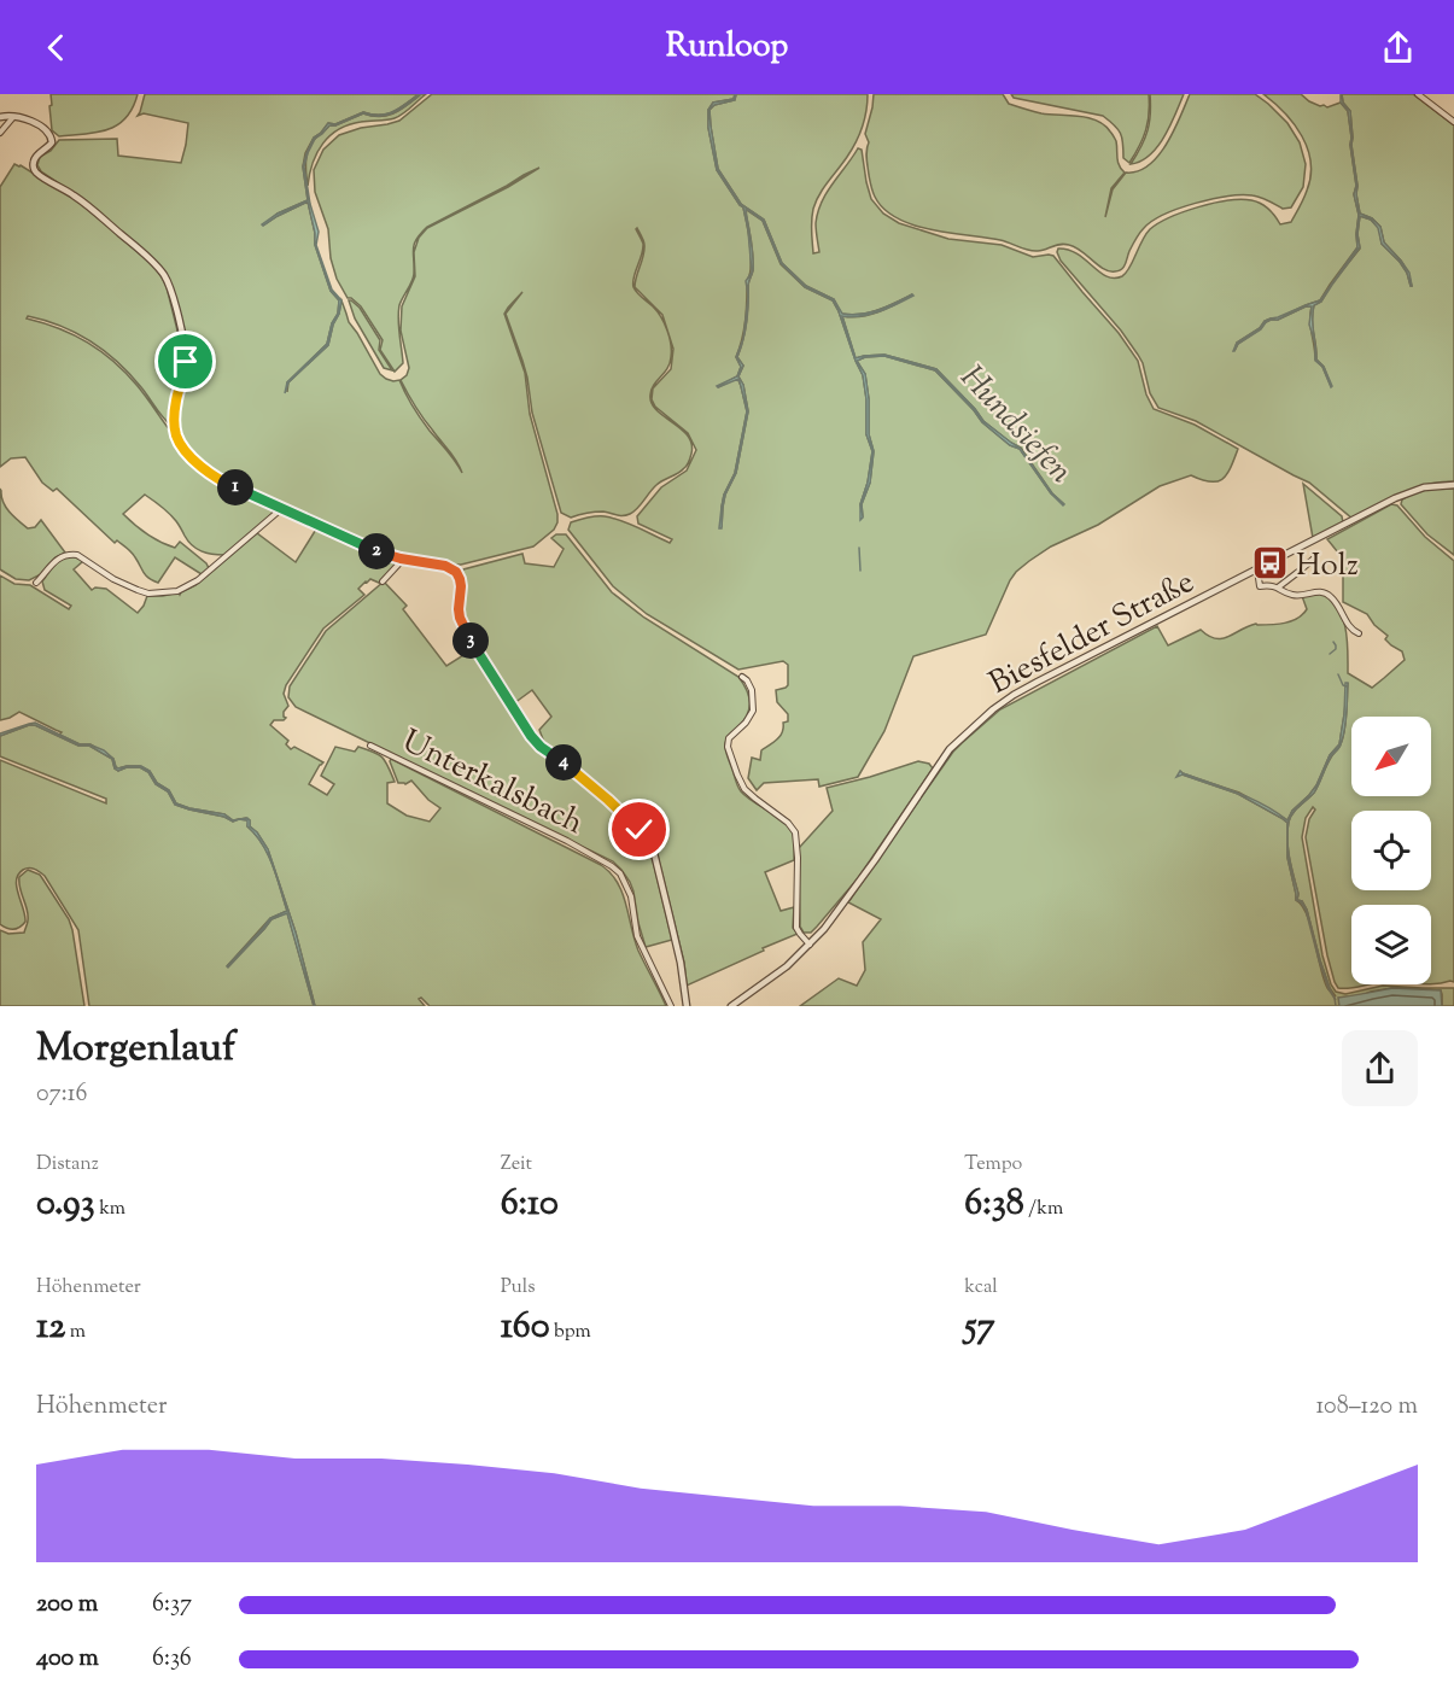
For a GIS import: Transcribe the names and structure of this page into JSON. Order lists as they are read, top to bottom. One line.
{"streets":{"street":["Biesfelder Straße","Unterkalsbach"]},"water":["Hundsiefen"],"places":{"bus stop":["Holz"]},"north":"bottom left","page":{"header":"Runloop","pins":["1","2","3","4"],"heading":["Morgenlauf","07:16"],"stats":[["Distanz","0.93 km"],["Zeit","6:10"],["Tempo","6:38 /km"],["Höhenmeter","12 m"],["Puls","160 bpm"],["kcal","57"]],"chart":["Höhenmeter","108–120 m"],"list":[{"name":"200 m","note":"6:37"},{"name":"400 m","note":"6:36"}]}}
